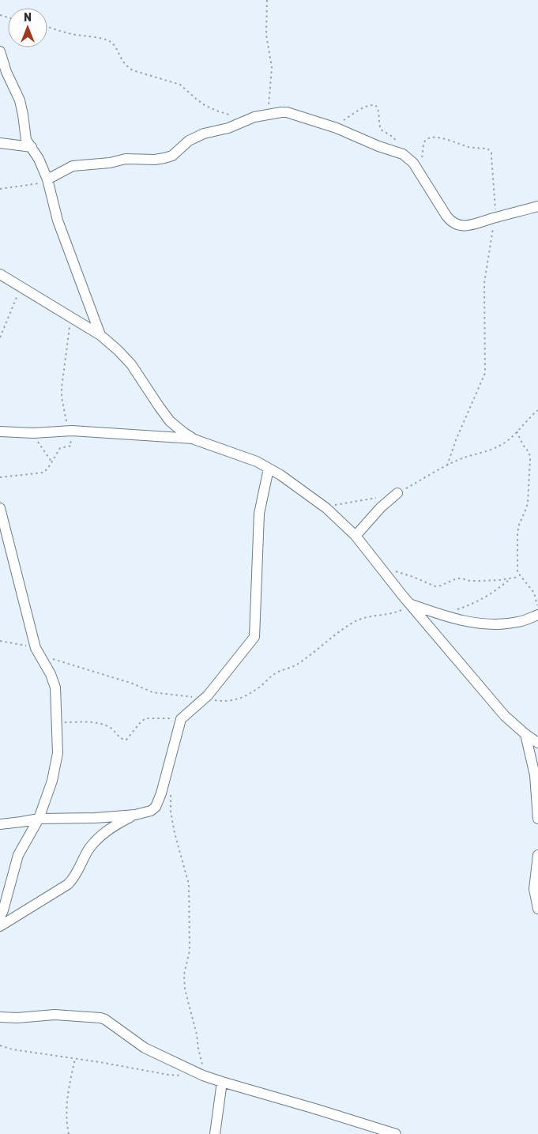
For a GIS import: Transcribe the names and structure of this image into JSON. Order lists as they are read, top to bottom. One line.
{"north":"top"}
